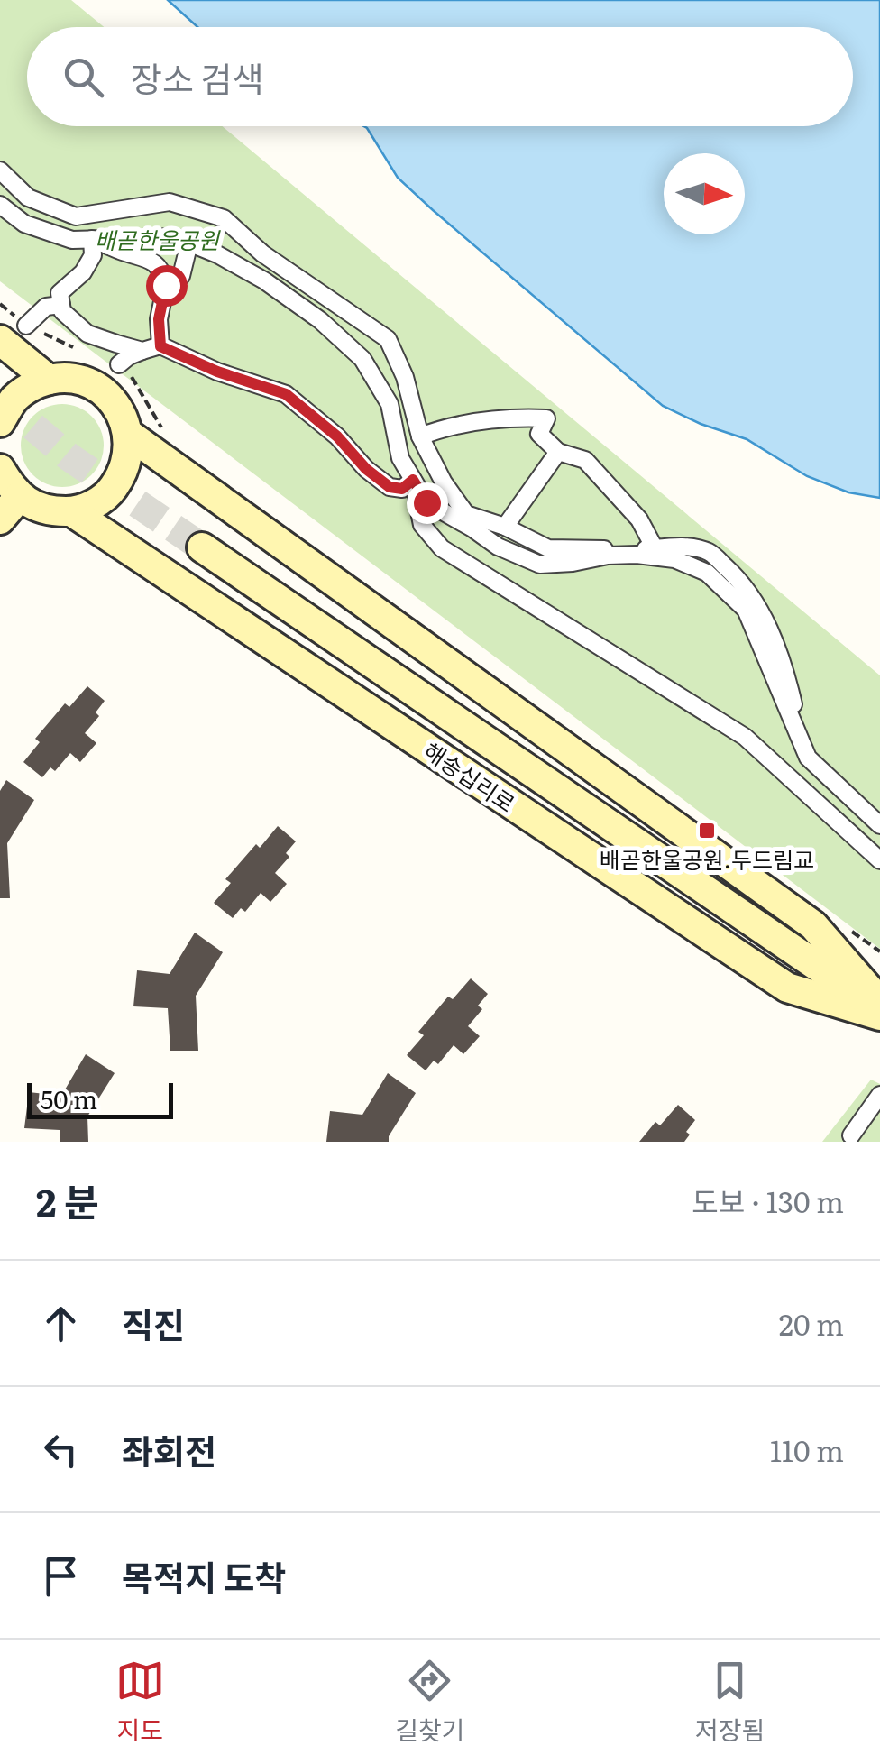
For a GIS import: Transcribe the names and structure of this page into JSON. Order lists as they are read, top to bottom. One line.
{"streets":{"main road":["해송십리로"]},"parks":["배곧한울공원"],"places":{"transit":["배곧한울공원.두드림교"]},"scale_bar":"50 m","north":"right","page":{"search":"장소 검색","scale":"50 m","heading":["2 분","도보 · 130 m"],"list":[["직진","20 m"],["좌회전","110 m"],"목적지 도착"],"nav":["지도","길찾기","저장됨"]}}
